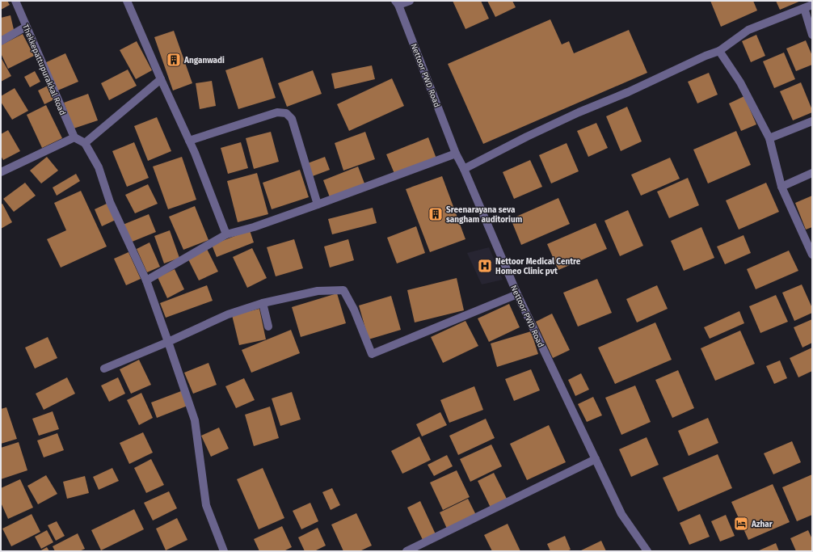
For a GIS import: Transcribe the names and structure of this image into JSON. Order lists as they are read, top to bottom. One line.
{"streets":{"street":["Thekkepattupurakkal Road","Nettoor PWD Road"]},"places":{"building":["Anganwadi","Sreenarayana seva sangham auditorium"],"hospital":["Nettoor Medical Centre Homeo Clinic pvt"],"hotel":["Azhar"]}}
